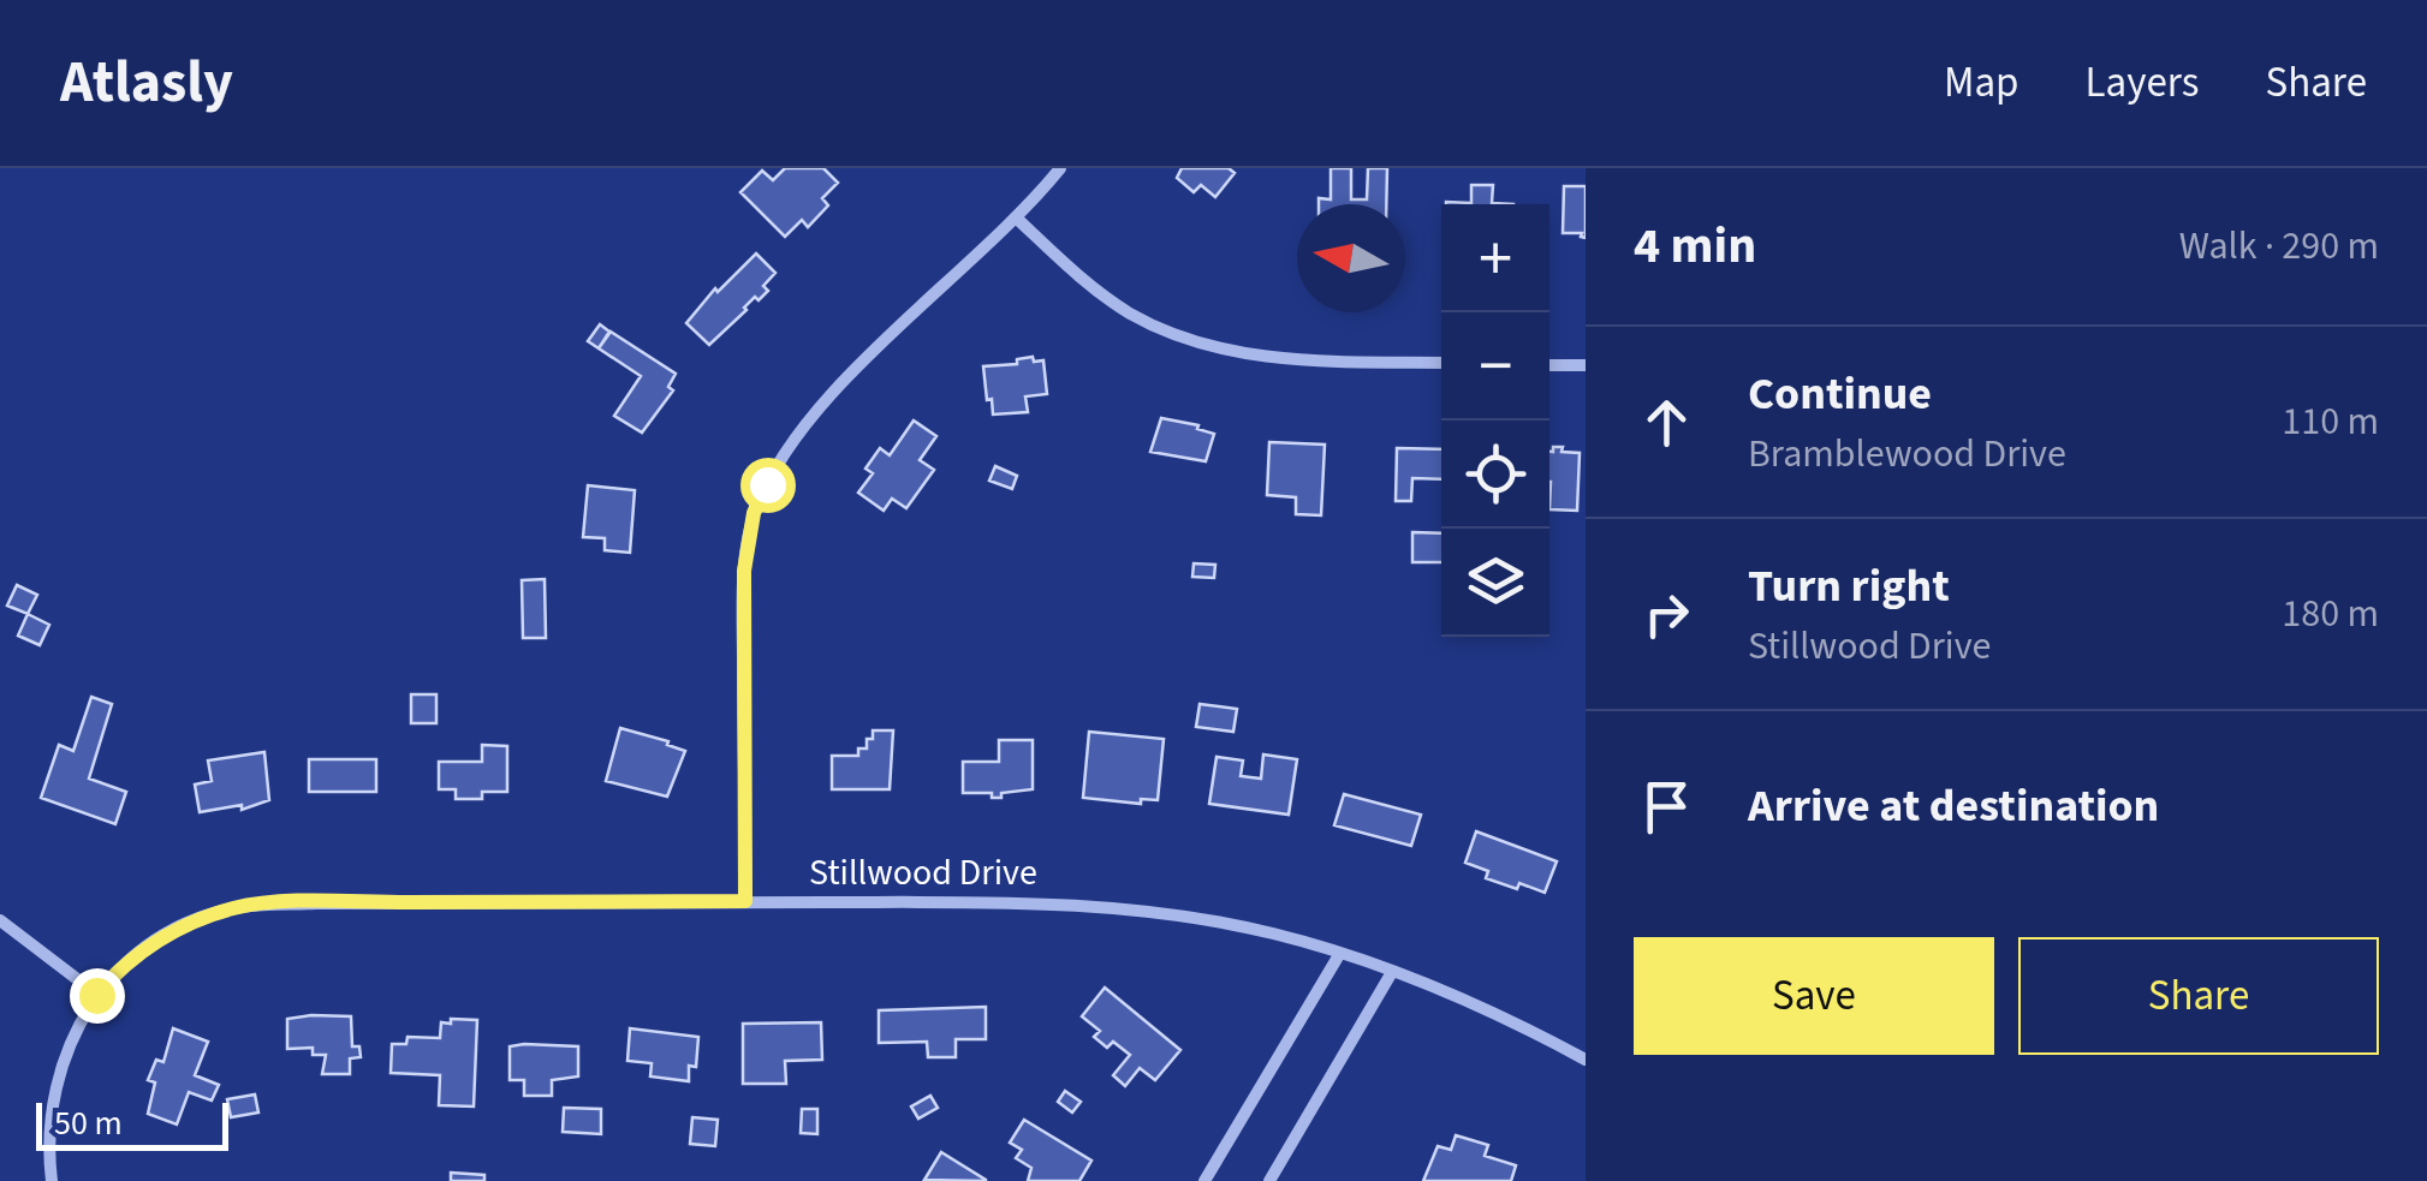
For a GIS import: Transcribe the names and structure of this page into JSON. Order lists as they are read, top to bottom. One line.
{"streets":{"street":["Stillwood Drive"]},"scale_bar":"50 m","north":"left","page":{"header":"Atlasly","nav":["Map","Layers","Share"],"heading":["4 min","Walk · 290 m"],"map_buttons":["+","−"],"list":[["Continue","Bramblewood Drive","110 m"],["Turn right","Stillwood Drive","180 m"],"Arrive at destination"],"buttons":["Save","Share"],"scale":"50 m"}}
